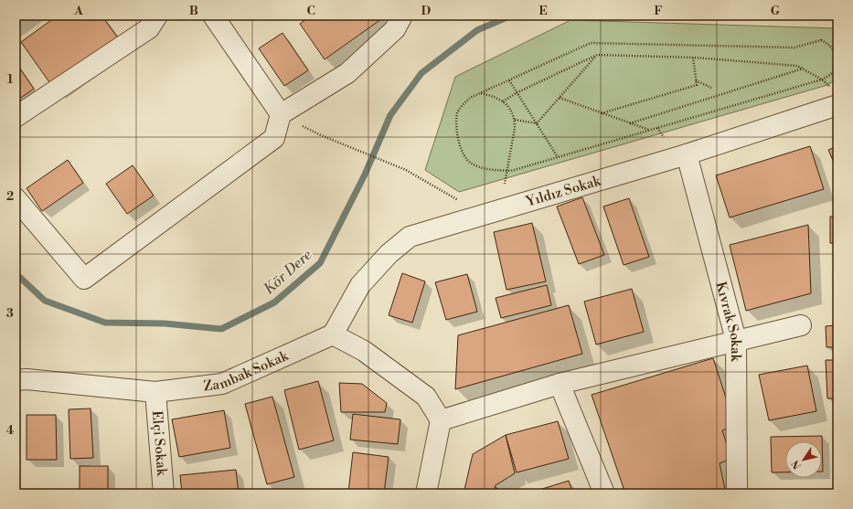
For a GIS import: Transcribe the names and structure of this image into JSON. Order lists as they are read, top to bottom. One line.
{"streets":{"street":["Yıldız Sokak","Kıvrak Sokak","Zambak Sokak","Elçi Sokak"]},"crossings":[["Yıldız Sokak","Kıvrak Sokak"],["Yıldız Sokak","Zambak Sokak"],["Zambak Sokak","Elçi Sokak"]],"water":["Kör Dere"],"north":"bottom left","grid":{"columns":["A","B","C","D","E","F","G"],"rows":["1","2","3","4"]}}
